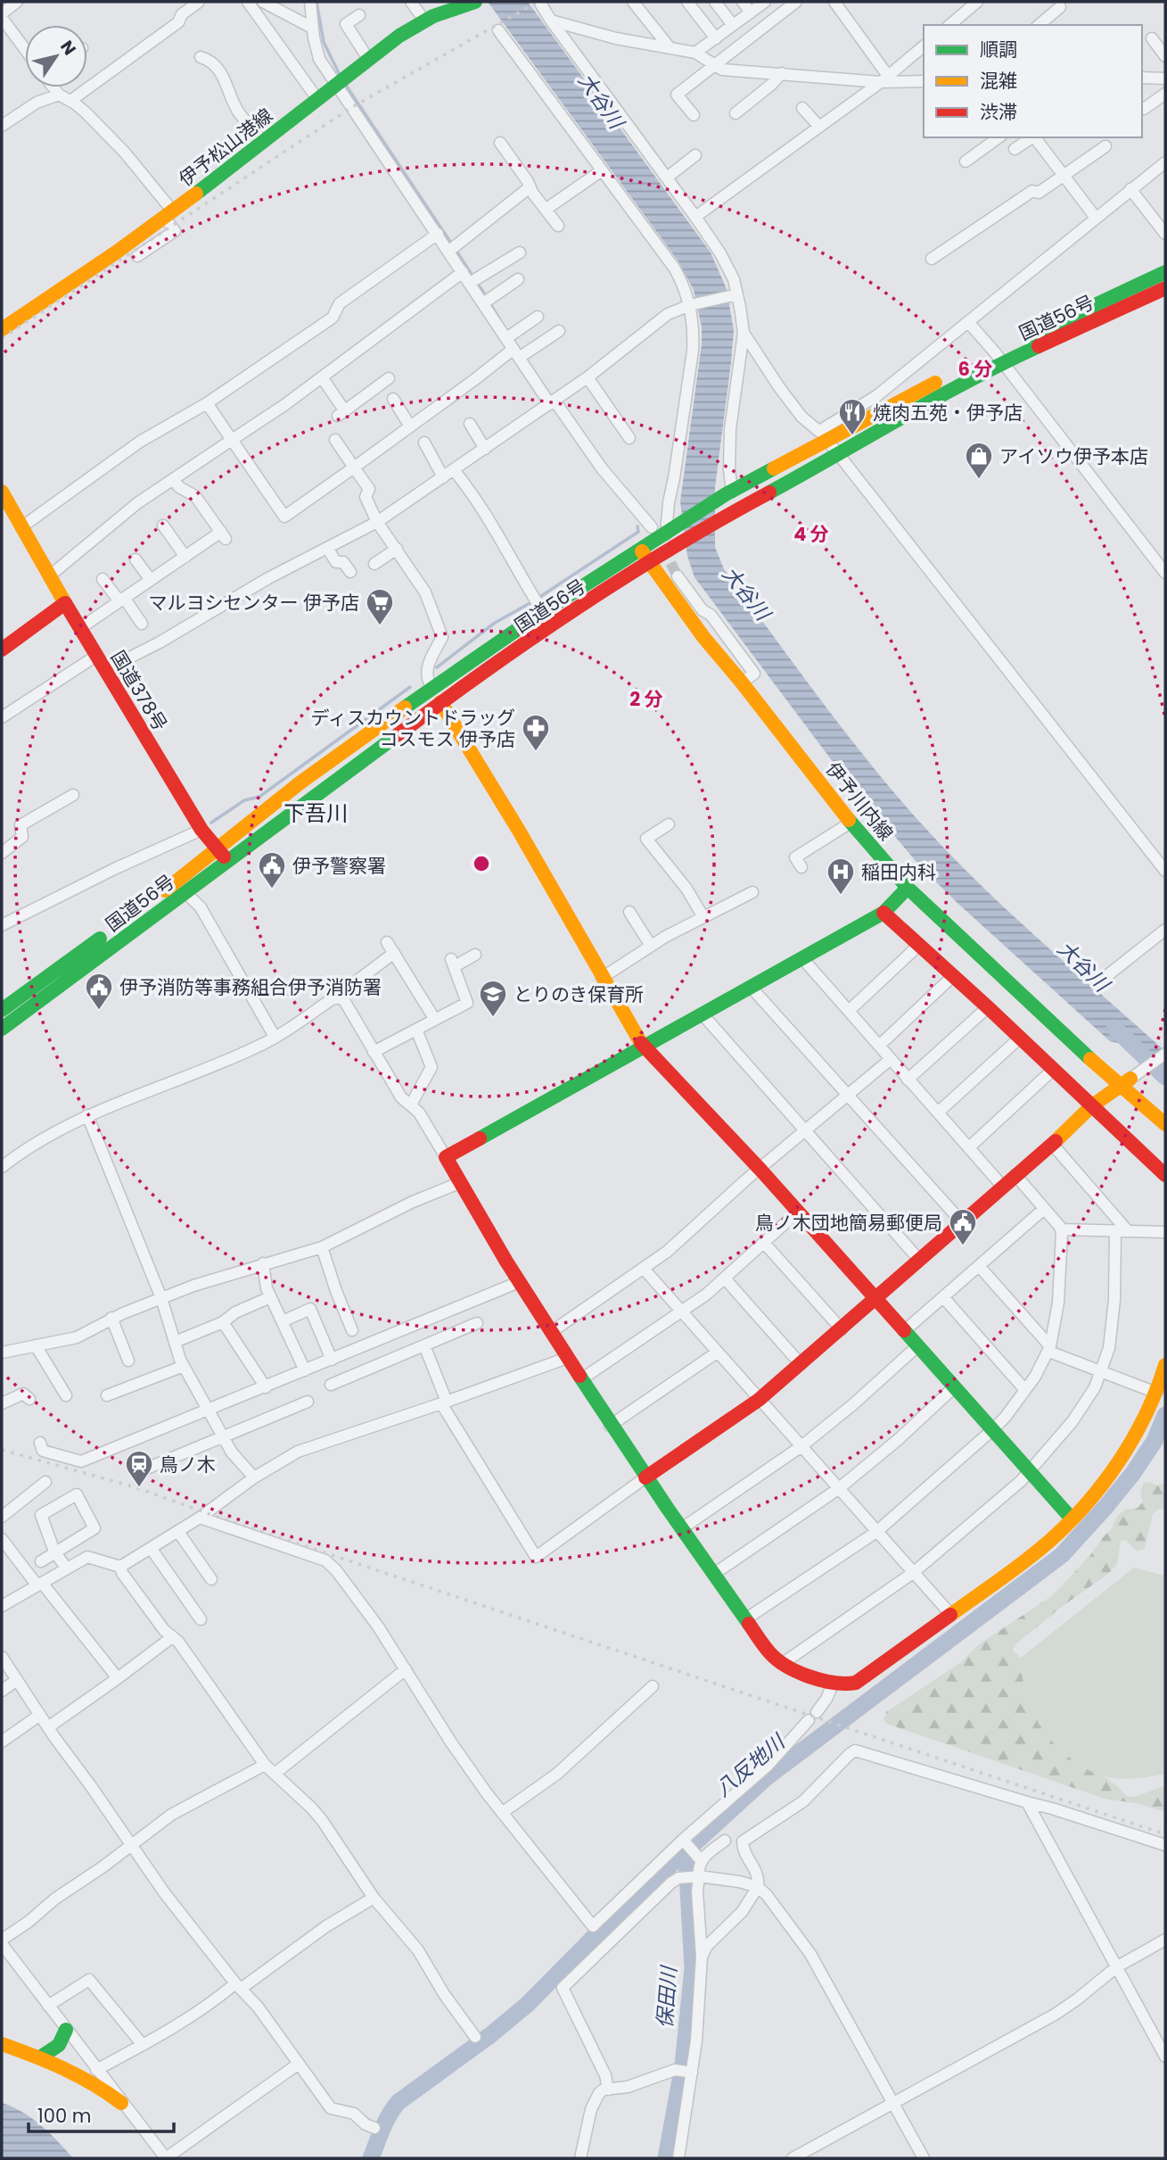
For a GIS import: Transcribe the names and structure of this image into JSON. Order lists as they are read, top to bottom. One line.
{"streets":{"main road":["伊予松山港線","国道56号","国道378号","伊予川内線"]},"crossings":[["国道56号","国道378号"],["国道56号","伊予川内線"]],"districts":["下吾川"],"water":["大谷川","八反地川","保田川"],"places":{"restaurant":["焼肉五苑・伊予店"],"shop":["アイソウ伊予本店"],"supermarket":["マルヨシセンター 伊予店"],"pharmacy":["ディスカウントドラッグ コスモス 伊予店"],"public building":["伊予警察署","伊予消防等事務組合伊予消防署","鳥ノ木団地簡易郵便局"],"hospital":["稲田内科"],"school or university":["とりのき保育所"],"station":["鳥ノ木"]},"legend":["順調","混雑","渋滞"],"scale_bar":"100 m","north":"top right","rings":["6 分","4 分","2 分"]}
